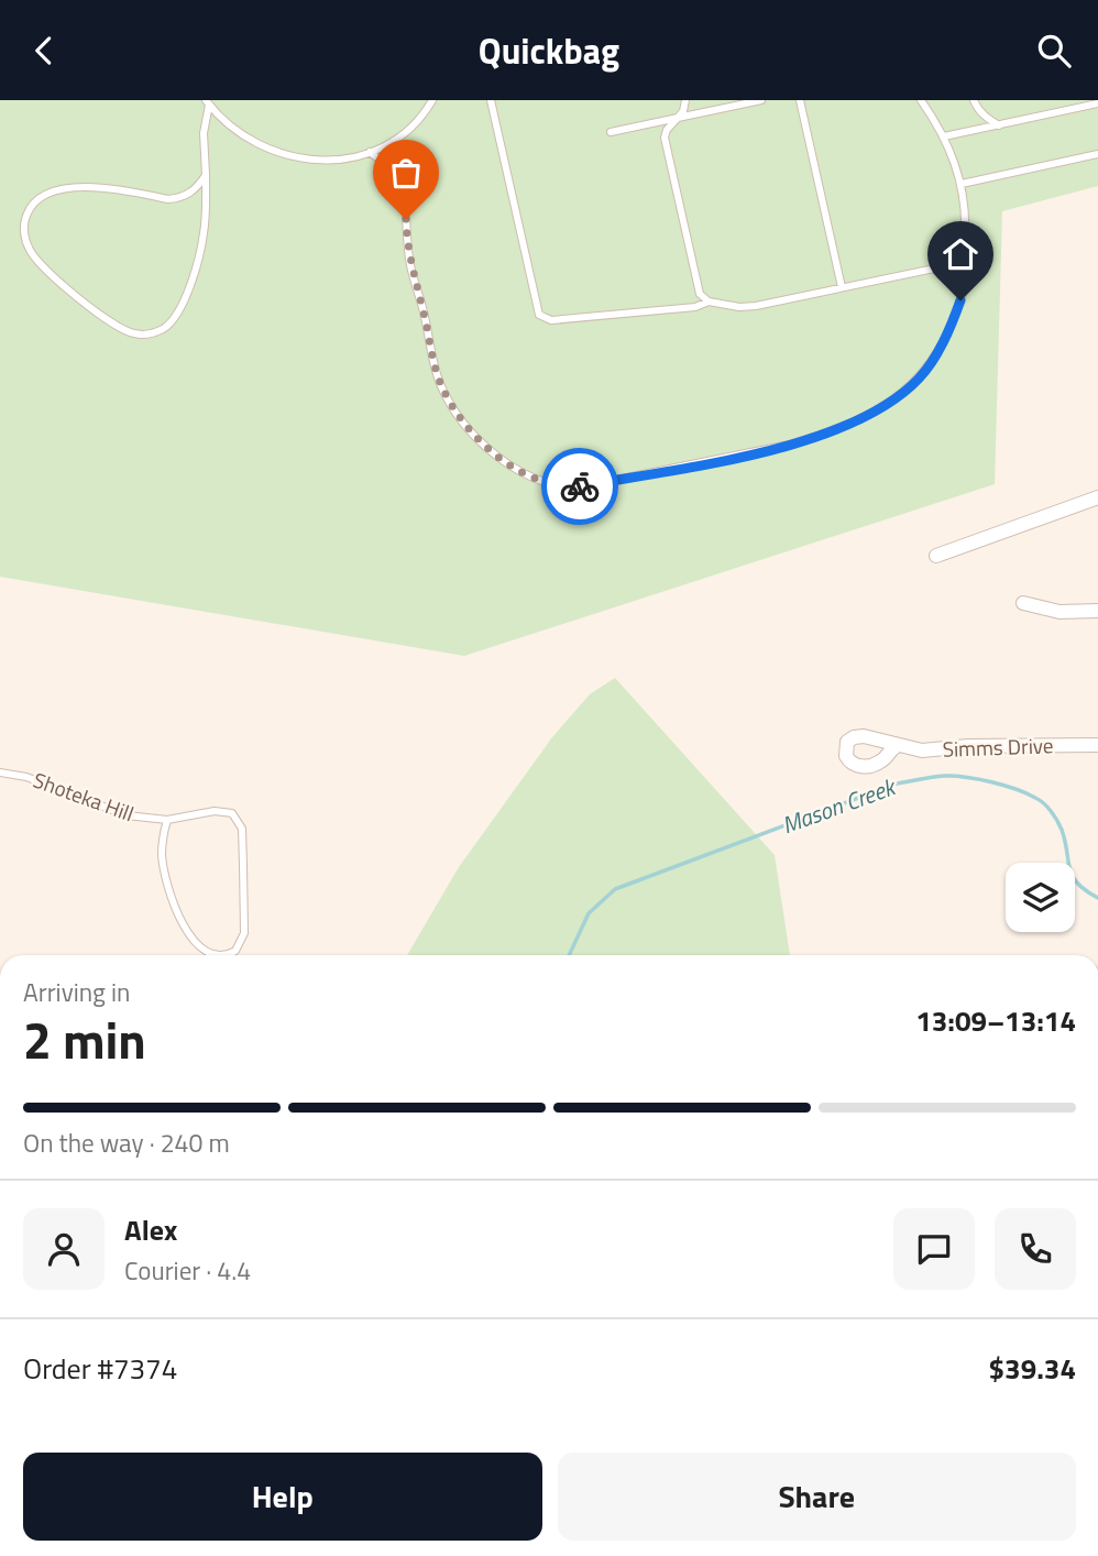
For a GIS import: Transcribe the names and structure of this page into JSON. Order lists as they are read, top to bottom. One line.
{"streets":{"street":["Simms Drive"],"lane":["Shoteka Hill"]},"water":["Mason Creek"],"page":{"header":"Quickbag","heading":["2 min","Arriving in","13:09–13:14"],"panel":["Alex","Courier · 4.4","Order #7374","$39.34"],"bar":"On the way · 240 m","buttons":["Help","Share"]}}
